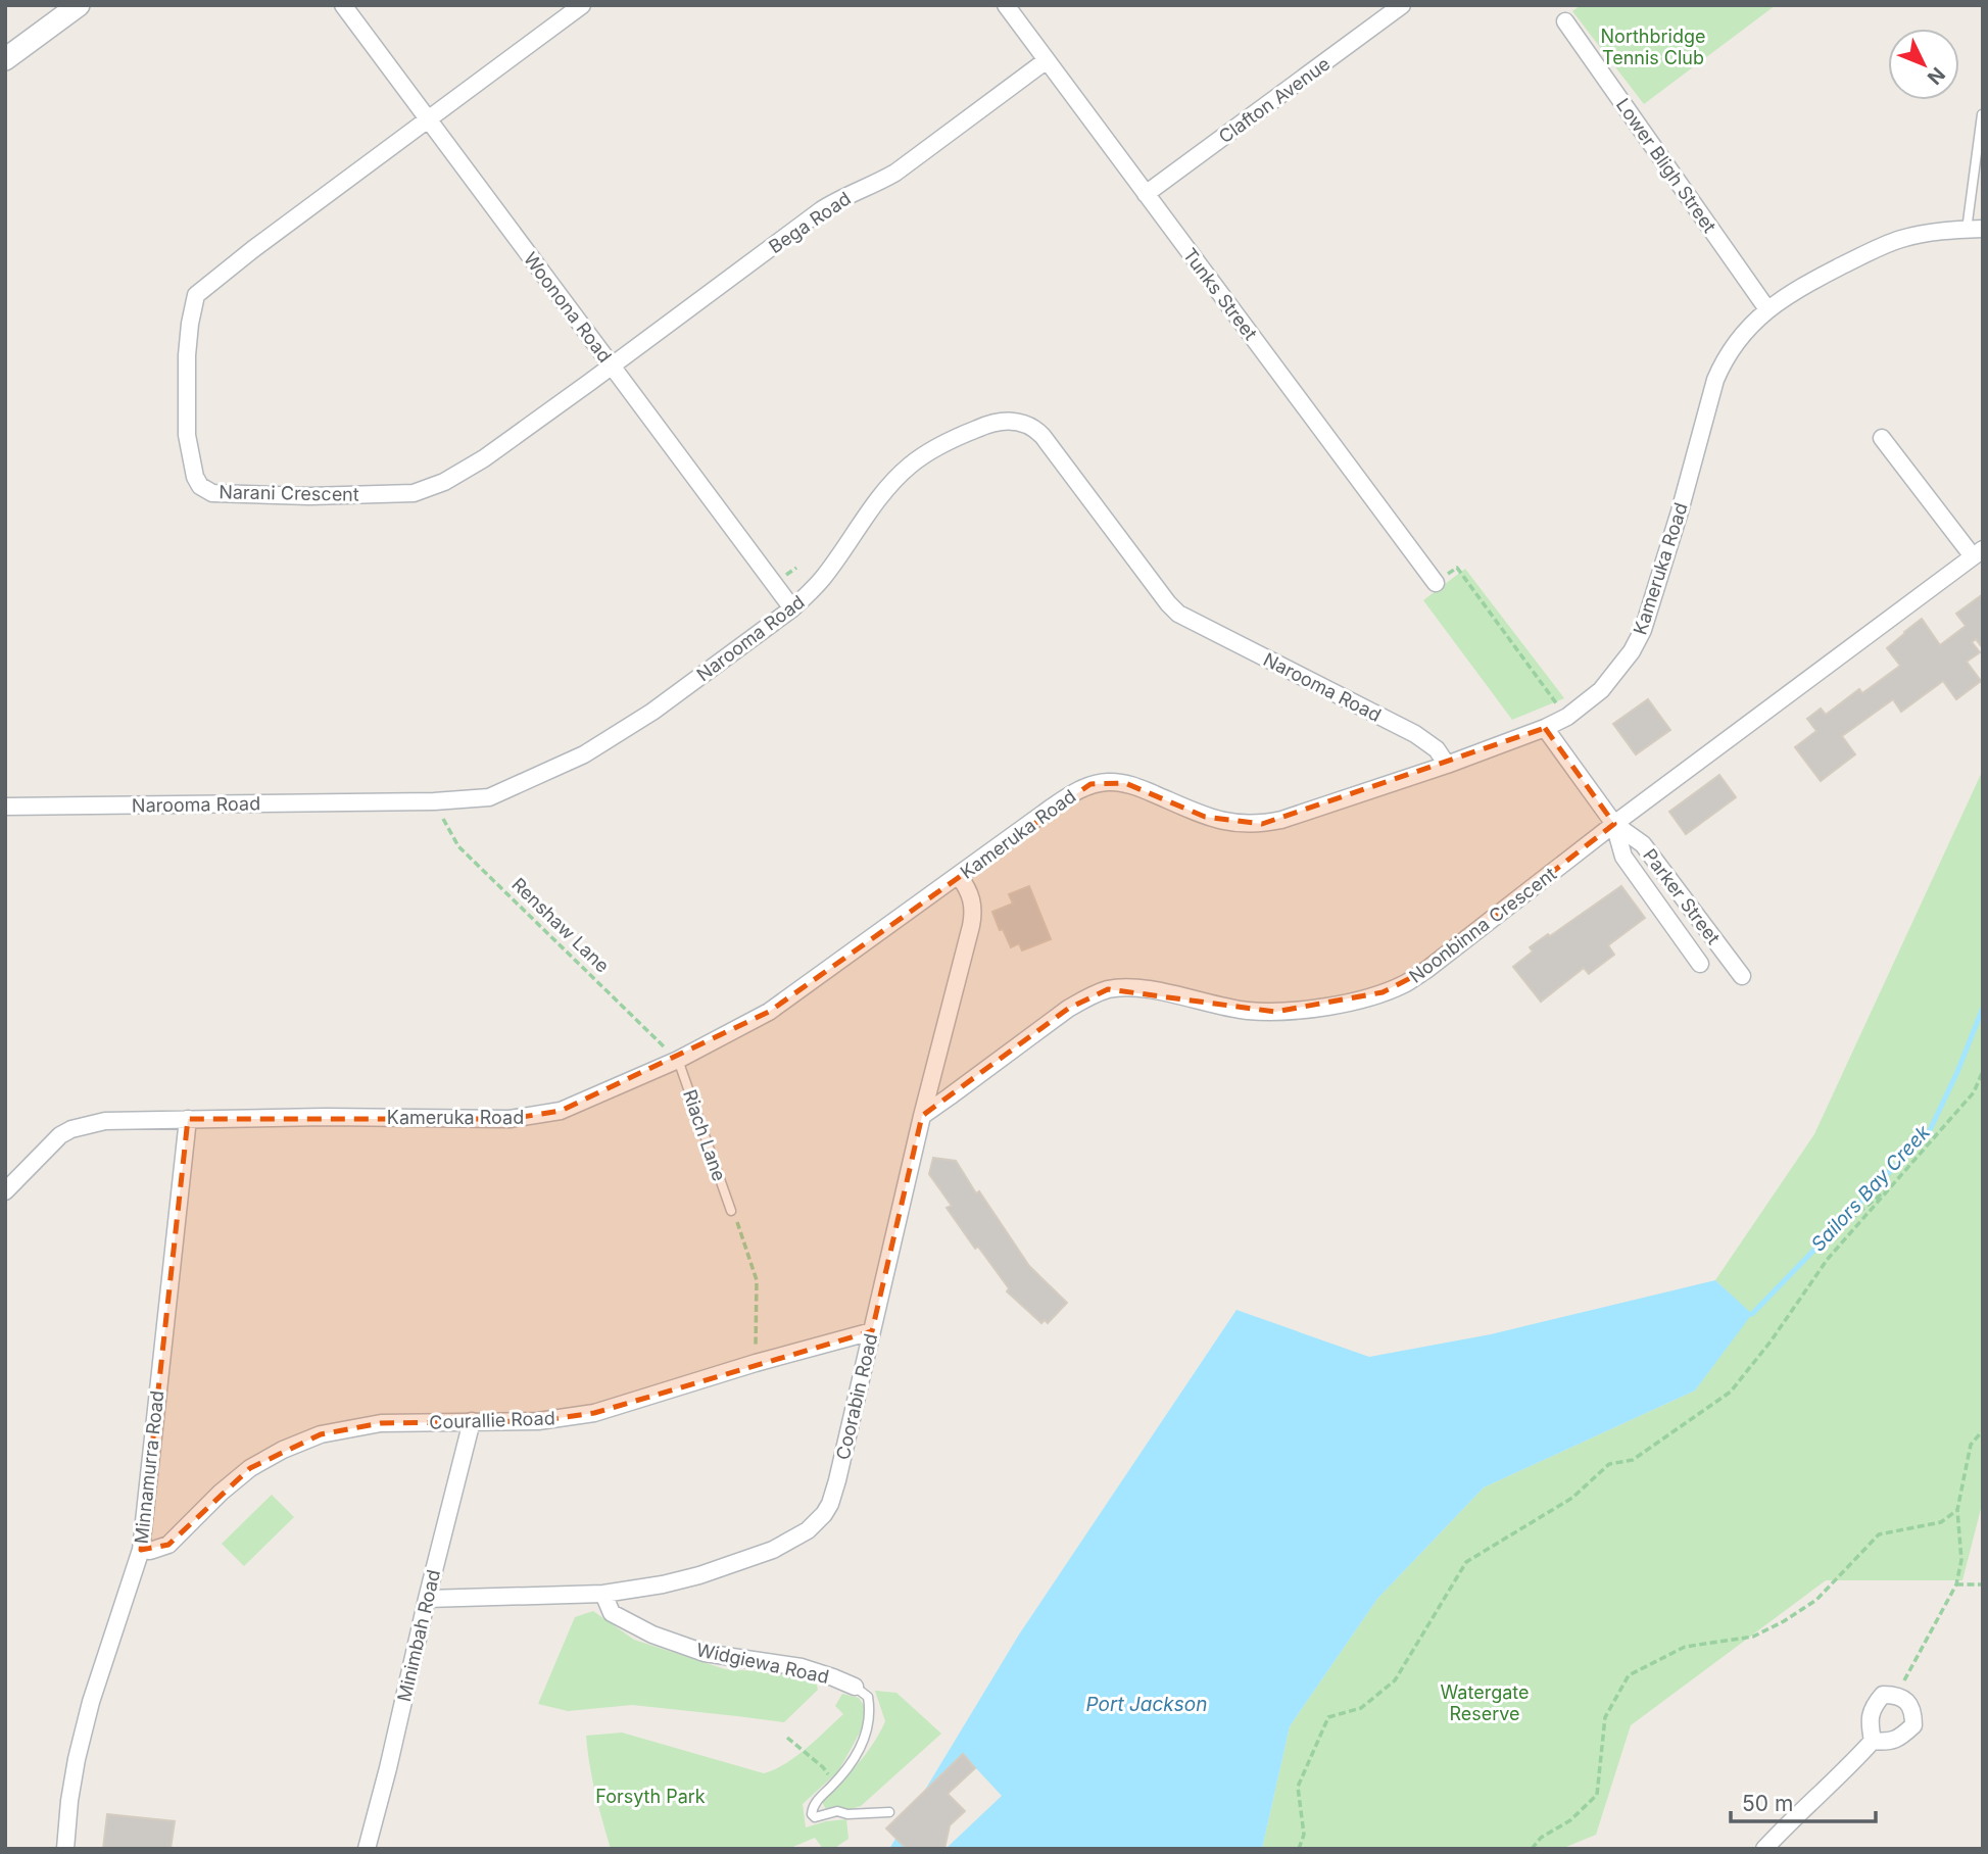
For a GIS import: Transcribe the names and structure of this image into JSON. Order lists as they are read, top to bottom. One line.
{"streets":{"street":["Clafton Avenue","Lower Bligh Street","Bega Road","Tunks Street","Woonona Road","Narani Crescent","Kameruka Road","Narooma Road","Parker Street","Noonbinna Crescent","Coorabin Road","Courallie Road","Minnamurra Road","Minimbah Road","Widgiewa Road"],"lane":["Riach Lane"],"path":["Renshaw Lane"]},"crossings":[["Clafton Avenue","Tunks Street"],["Lower Bligh Street","Kameruka Road"],["Bega Road","Tunks Street"],["Bega Road","Woonona Road"],["Bega Road","Narani Crescent"],["Woonona Road","Narani Crescent"],["Woonona Road","Narooma Road"],["Kameruka Road","Narooma Road"],["Kameruka Road","Parker Street"],["Kameruka Road","Renshaw Lane"],["Kameruka Road","Riach Lane"],["Kameruka Road","Coorabin Road"],["Kameruka Road","Minnamurra Road"],["Narooma Road","Renshaw Lane"],["Parker Street","Noonbinna Crescent"],["Renshaw Lane","Riach Lane"],["Noonbinna Crescent","Coorabin Road"],["Coorabin Road","Courallie Road"],["Coorabin Road","Minimbah Road"],["Coorabin Road","Widgiewa Road"],["Courallie Road","Minnamurra Road"],["Courallie Road","Minimbah Road"]],"water":["Sailors Bay Creek","Port Jackson"],"parks":["Northbridge Tennis Club","Watergate Reserve","Forsyth Park"],"scale_bar":"50 m","north":"bottom right"}
